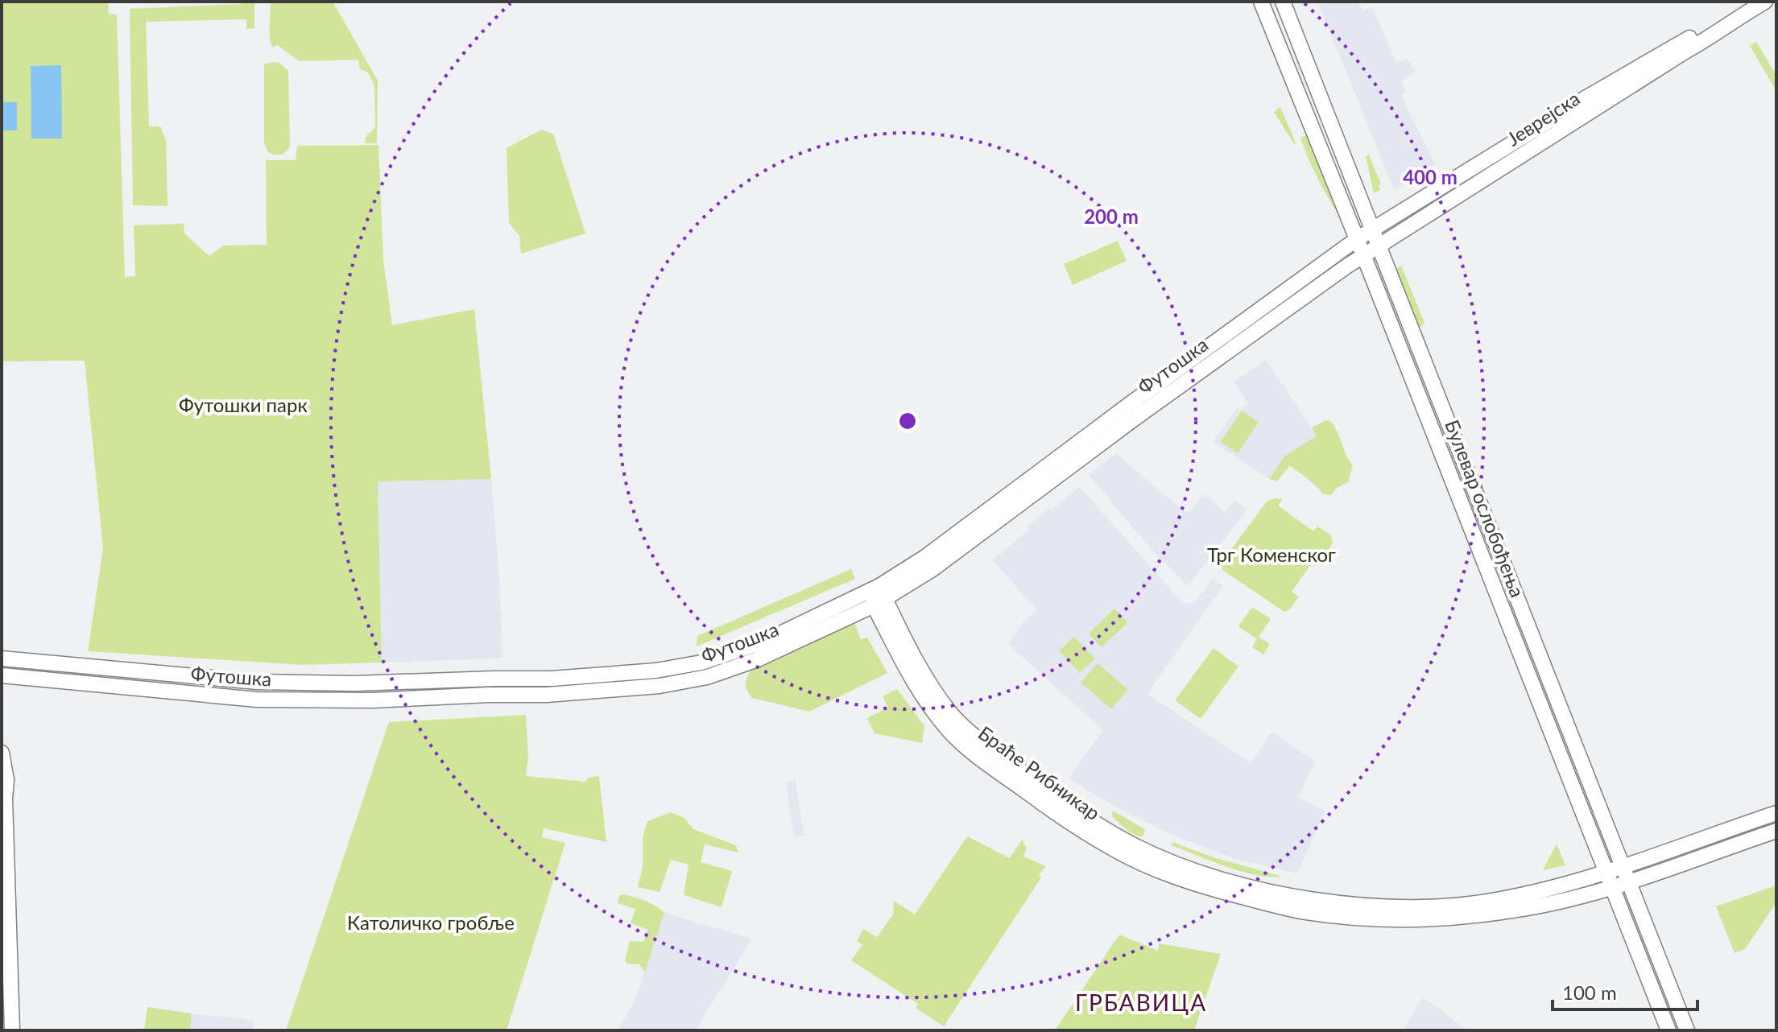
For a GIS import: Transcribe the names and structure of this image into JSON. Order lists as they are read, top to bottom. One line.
{"streets":{"main road":["Јеврејска","Футошка","Булевар ослобођења","Браће Рибникар"]},"crossings":[["Јеврејска","Футошка"],["Јеврејска","Булевар ослобођења"],["Футошка","Булевар ослобођења"],["Футошка","Браће Рибникар"],["Булевар ослобођења","Браће Рибникар"]],"districts":["ГРБАВИЦА"],"parks":["Футошки парк","Трг Коменског","Католичко гробље"],"scale_bar":"100 m","rings":["400 m","200 m"]}
